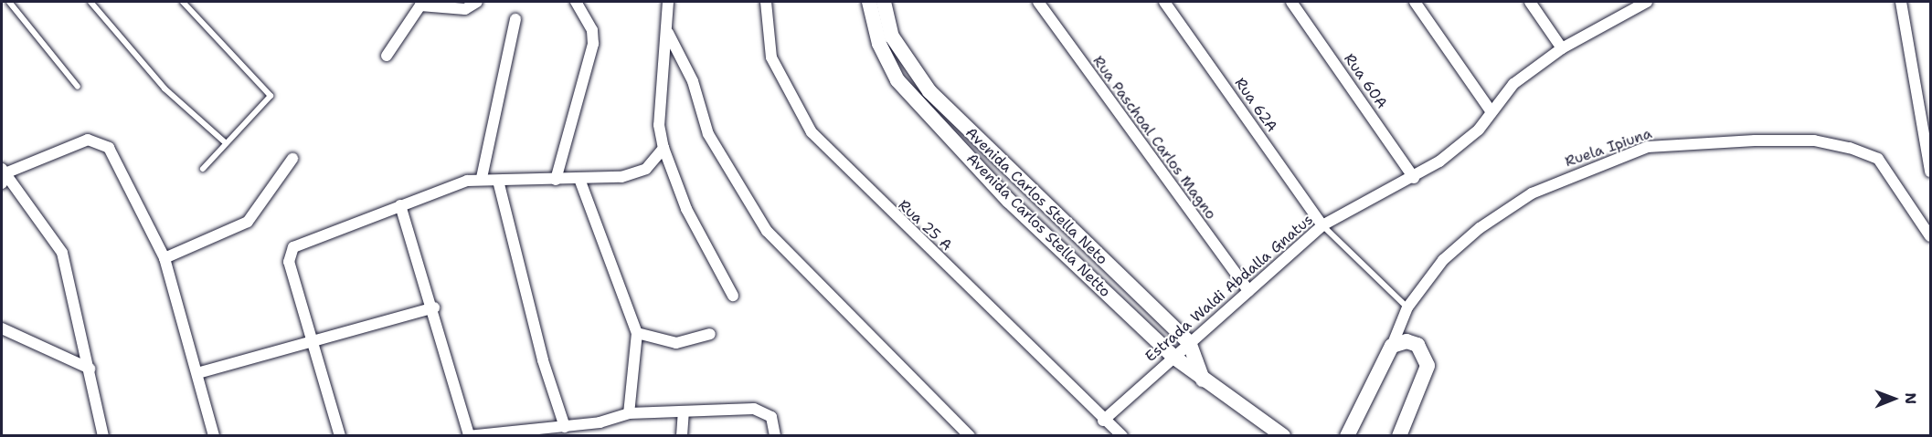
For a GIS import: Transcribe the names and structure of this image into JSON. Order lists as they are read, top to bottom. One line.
{"streets":{"street":["Rua 60A","Rua 62A","Rua Paschoal Carlos Magno","Ruela Ipiuna","Avenida Carlos Stella Neto","Rua 25 A","Avenida Carlos Stella Netto","Estrada Waldi Abdalla Gnatus"]},"crossings":[["Rua 60A","Estrada Waldi Abdalla Gnatus"],["Rua 62A","Estrada Waldi Abdalla Gnatus"],["Rua Paschoal Carlos Magno","Estrada Waldi Abdalla Gnatus"],["Avenida Carlos Stella Neto","Estrada Waldi Abdalla Gnatus"],["Rua 25 A","Estrada Waldi Abdalla Gnatus"],["Avenida Carlos Stella Netto","Estrada Waldi Abdalla Gnatus"]],"north":"right"}
